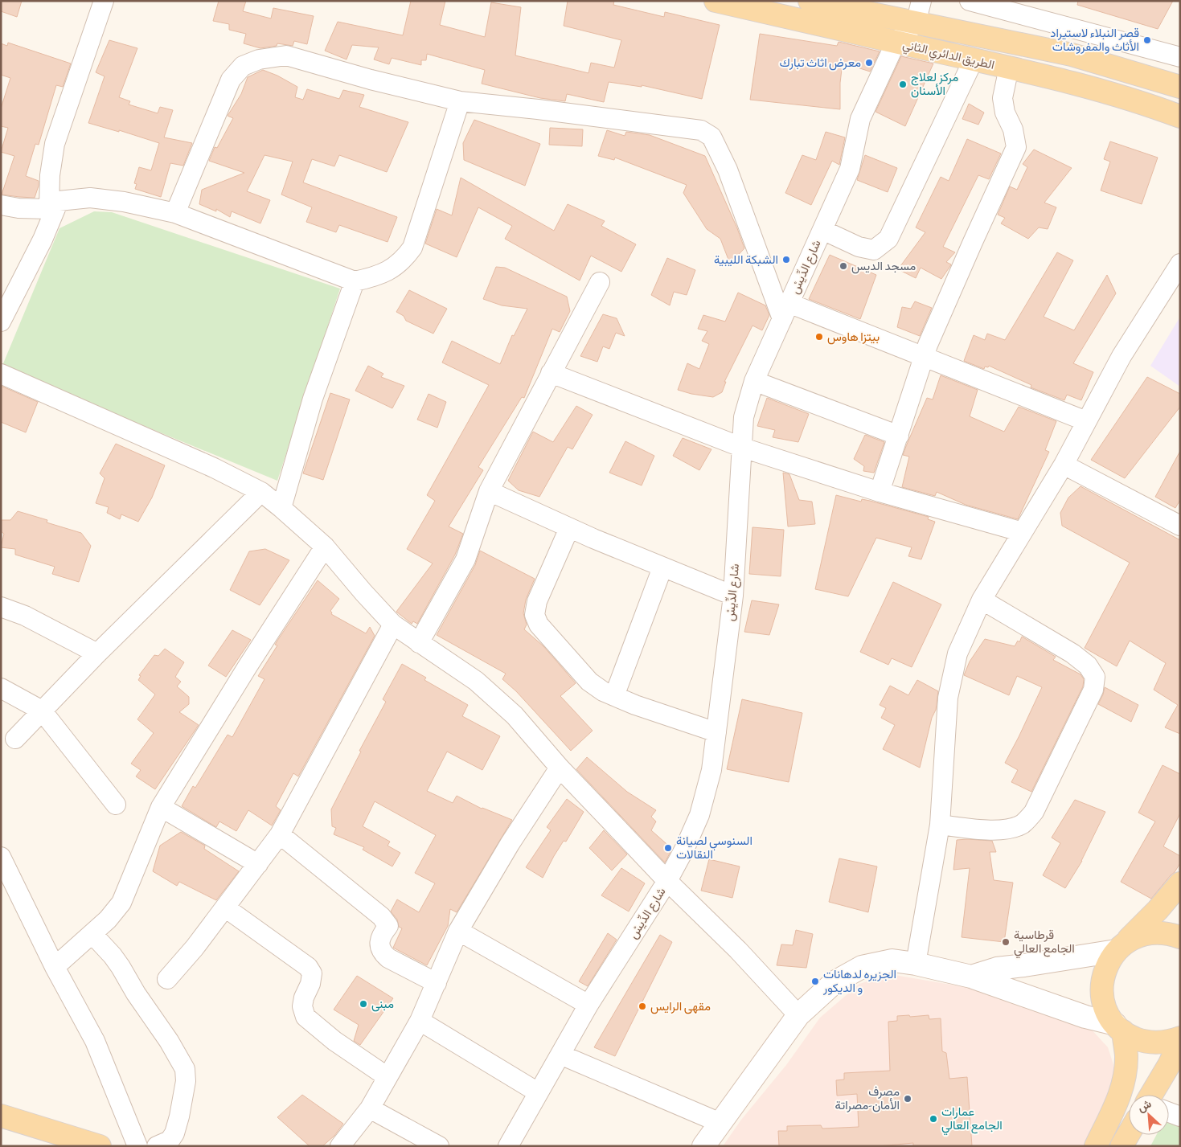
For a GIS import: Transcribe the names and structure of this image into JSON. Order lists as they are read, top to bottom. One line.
{"streets":{"main road":["الطريق الدائري الثاني"],"street":["شارع الدِّيسْ"]},"crossings":[["الطريق الدائري الثاني","شارع الدِّيسْ"]],"places":["قصر النبلاء ﻻستيراد اﻷثاث والمفروشات","معرض اثاث تبارك","مركز لعلاج الأسنان","الشبكة الليبية","مسجد الديس","بيتزا هاوس","السنوسي لصيانة النقالات","قرطاسية الجامع العالي","الجزيره لدهانات و الديكور","مبنى","مقهى الرايس","مصرف الأمان-مصراتة","عمارات الجامع العالي"],"north":"top left"}
